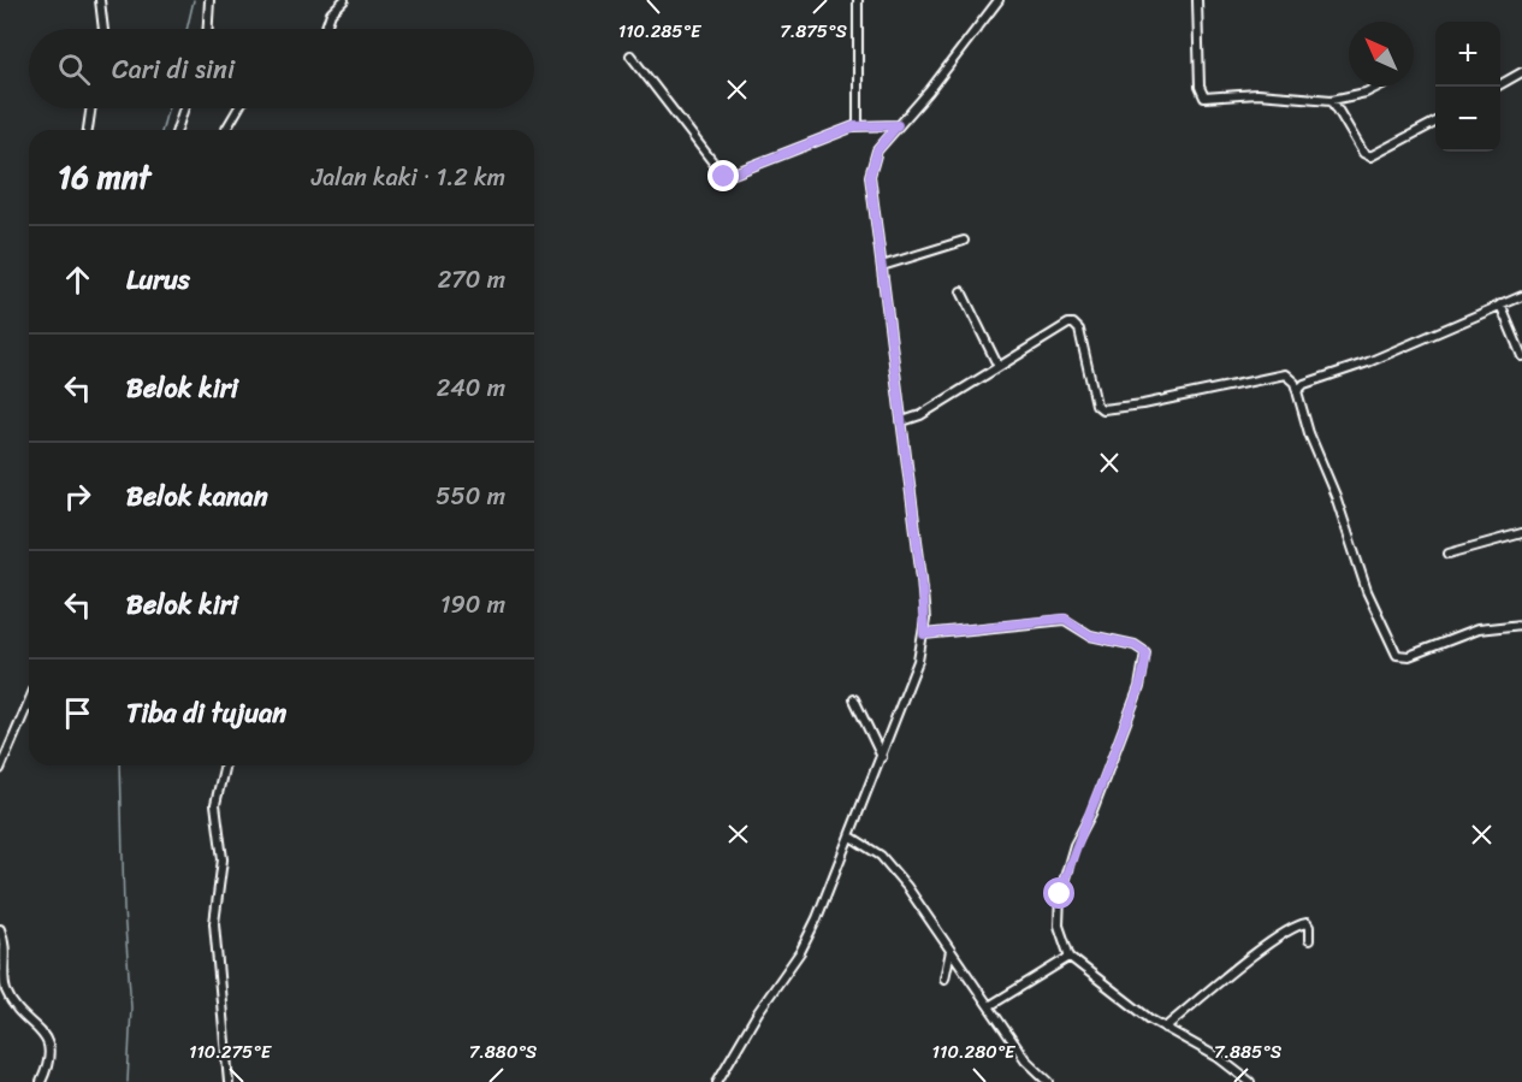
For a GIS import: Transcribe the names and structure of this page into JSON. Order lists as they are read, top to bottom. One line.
{"north":"top left","page":{"map_buttons":["+","−"],"search":"Cari di sini","heading":["16 mnt","Jalan kaki · 1.2 km"],"list":[["Lurus","270 m"],["Belok kiri","240 m"],["Belok kanan","550 m"],["Belok kiri","190 m"],"Tiba di tujuan"]},"coordinates":["110.285°E","7.875°S","7.880°S","7.885°S","110.275°E","110.280°E"]}
